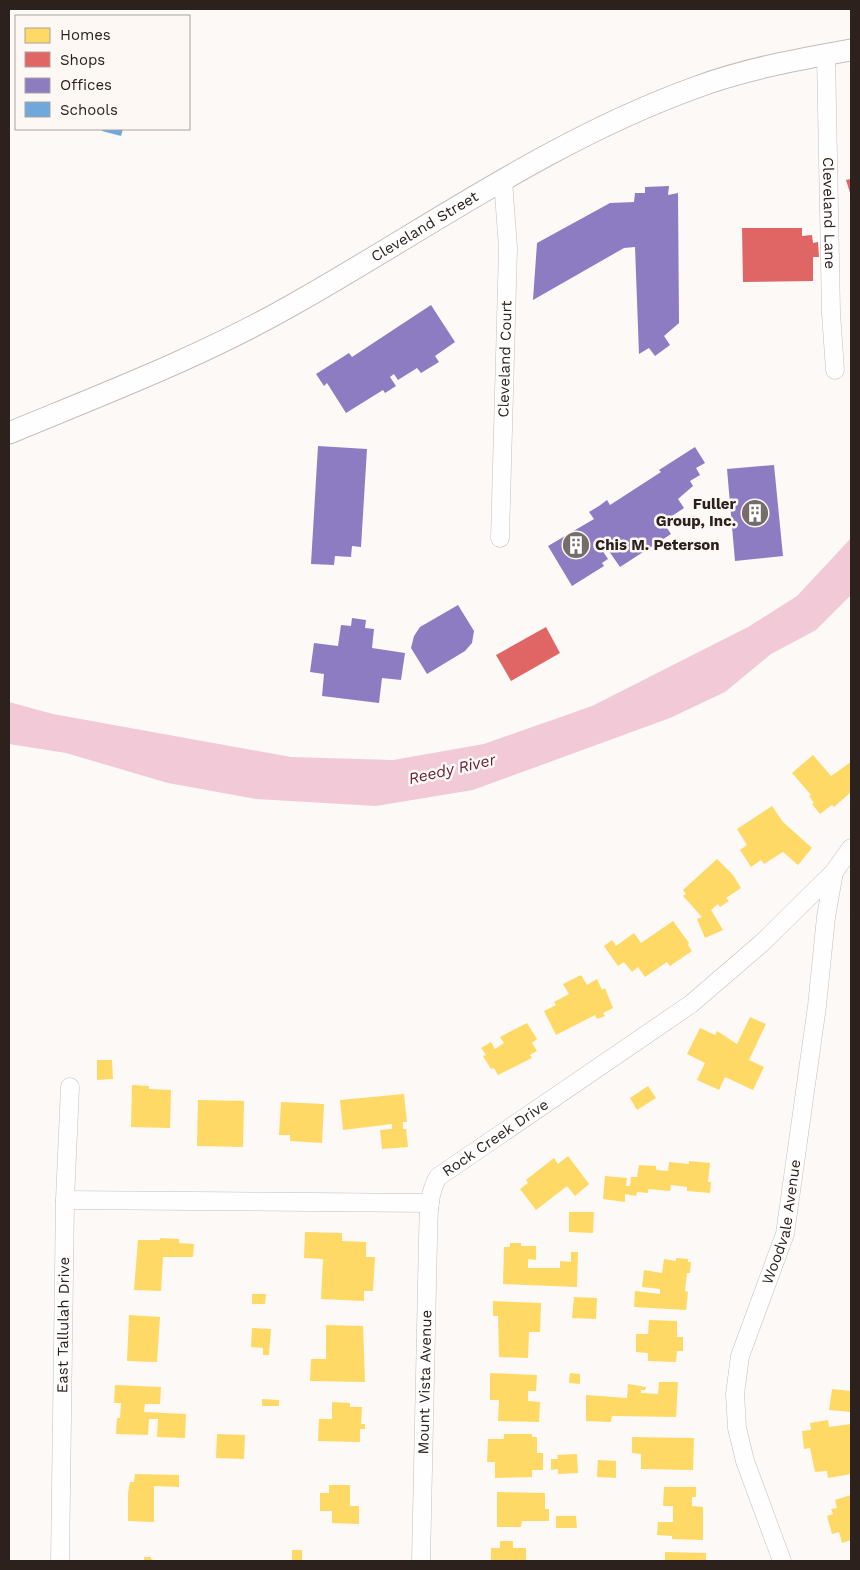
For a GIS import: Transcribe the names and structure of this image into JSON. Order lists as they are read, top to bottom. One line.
{"streets":{"street":["Cleveland Lane","Cleveland Street","Cleveland Court","Rock Creek Drive","Woodvale Avenue","East Tallulah Drive","Mount Vista Avenue"]},"crossings":[["Cleveland Lane","Cleveland Street"],["Cleveland Street","Cleveland Court"],["Rock Creek Drive","Woodvale Avenue"],["Rock Creek Drive","Mount Vista Avenue"]],"water":["Reedy River"],"places":{"building":["Fuller Group, Inc.","Chis M. Peterson"]},"legend":["Homes","Shops","Offices","Schools"]}
